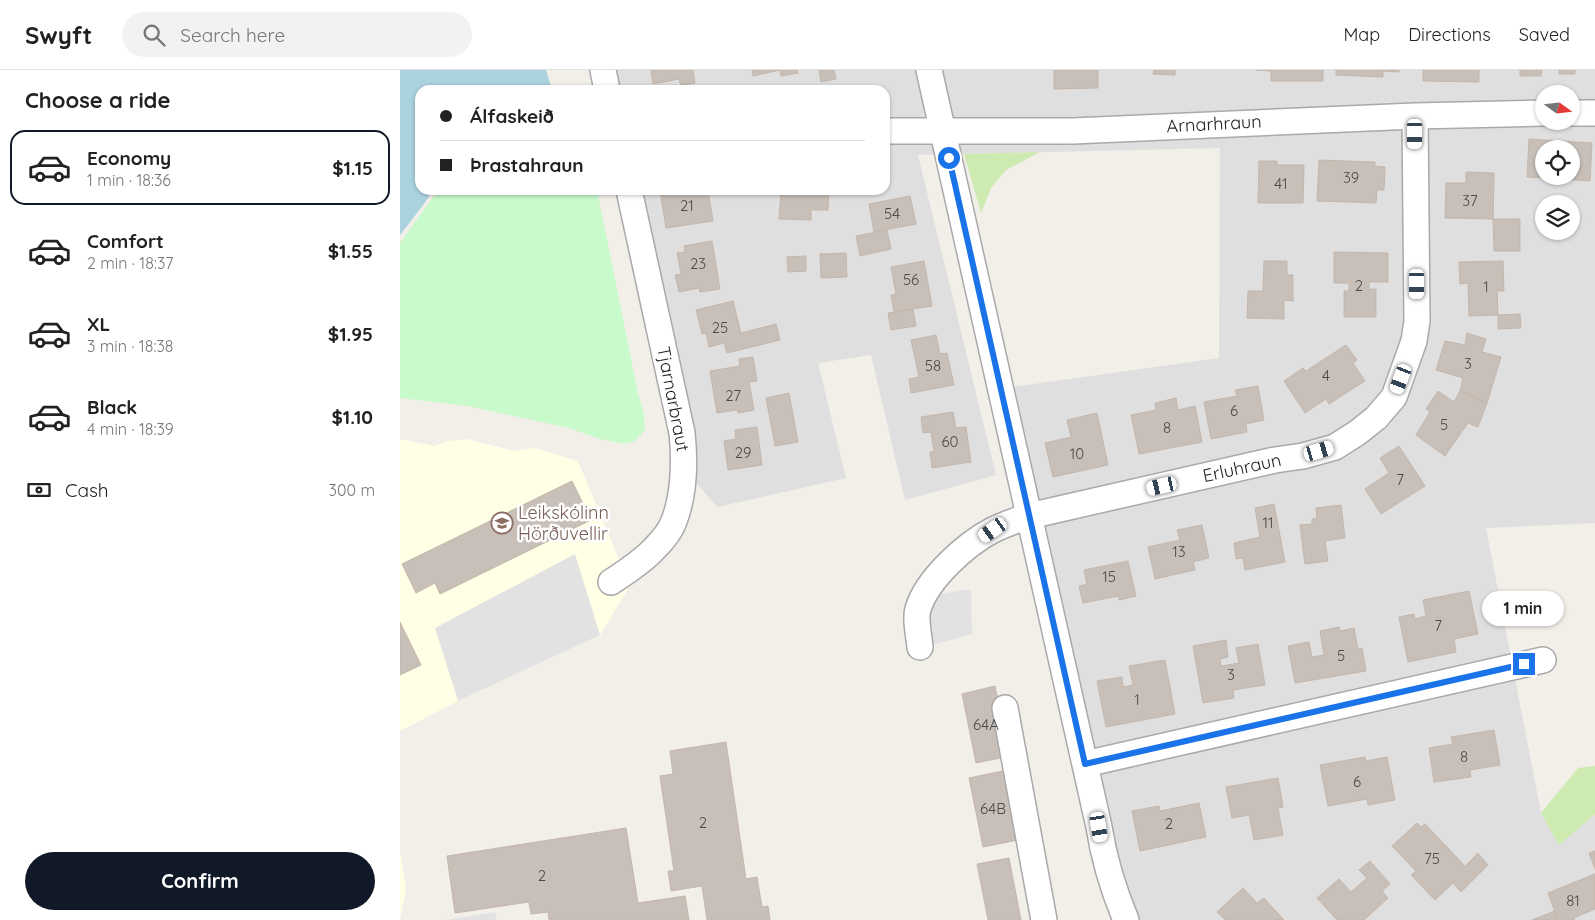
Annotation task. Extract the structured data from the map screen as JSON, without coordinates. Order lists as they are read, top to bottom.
{
  "streets": {
    "street": ["Arnarhraun", "Tjarnarbraut", "Erluhraun"]
  },
  "crossings": [
    ["Arnarhraun", "Erluhraun"]
  ],
  "places": {
    "school or university": ["Leikskólinn Hörðuvellir"]
  },
  "house_numbers": [
    "39",
    "41",
    "37",
    "21",
    "54",
    "23",
    "56",
    "2",
    "1",
    "25",
    "3",
    "58",
    "4",
    "27",
    "6",
    "5",
    "8",
    "60",
    "29",
    "10",
    "7",
    "11",
    "13",
    "15",
    "7",
    "5",
    "3",
    "1",
    "64A",
    "8",
    "6",
    "64B",
    "2",
    "2",
    "75",
    "2",
    "81"
  ],
  "north": "right",
  "page": {
    "header": "Swyft",
    "search": "Search here",
    "nav": ["Map", "Directions", "Saved"],
    "heading": "Choose a ride",
    "banner": ["Álfaskeið", "Þrastahraun"],
    "list": [
      {
        "name": "Economy",
        "note": "1 min · 18:36",
        "value": "$1.15"
      },
      {
        "name": "Comfort",
        "note": "2 min · 18:37",
        "value": "$1.55"
      },
      {
        "name": "XL",
        "note": "3 min · 18:38",
        "value": "$1.95"
      },
      {
        "name": "Black",
        "note": "4 min · 18:39",
        "value": "$1.10"
      }
    ],
    "pay": ["Cash", "300 m"],
    "bubble": "1 min",
    "buttons": "Confirm"
  }
}
